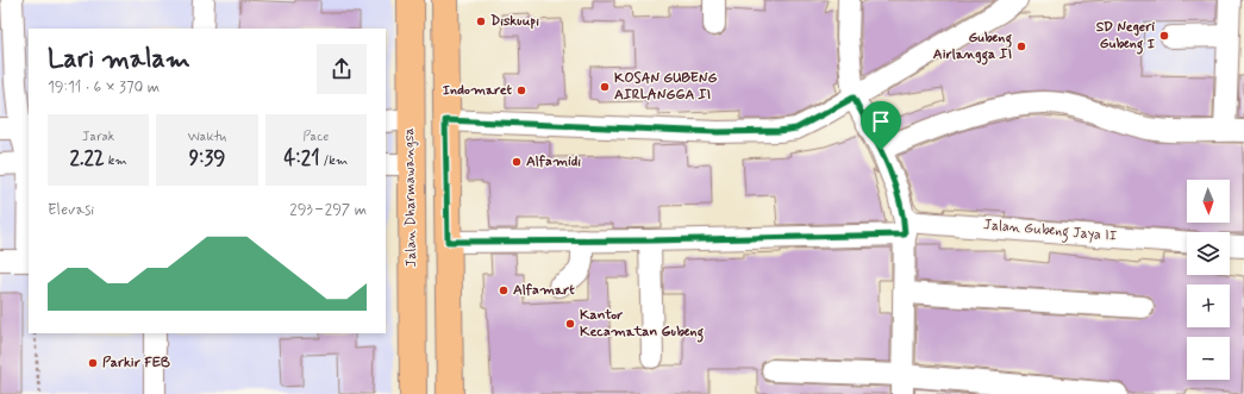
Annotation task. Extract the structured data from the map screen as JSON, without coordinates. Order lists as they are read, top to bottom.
{
  "streets": {
    "main road": ["Jalan Dharmawangsa"],
    "street": ["Jalan Gubeng Jaya II"]
  },
  "places": [
    "Diskuupi",
    "SD Negeri Gubeng I",
    "Gubeng Airlangga II",
    "KOSAN GUBENG AIRLANGGA II",
    "Indomaret",
    "Alfamidi",
    "Alfamart",
    "Kantor Kecamatan Gubeng",
    "Parkir FEB"
  ],
  "north": "bottom",
  "page": {
    "heading": ["Lari malam", "19:11 · 6 × 370 m"],
    "stats": [
      ["Jarak", "2.22 km"],
      ["Waktu", "9:39"],
      ["Pace", "4:21 /km"]
    ],
    "map_buttons": ["+", "−"],
    "chart": ["Elevasi", "293–297 m"]
  }
}
